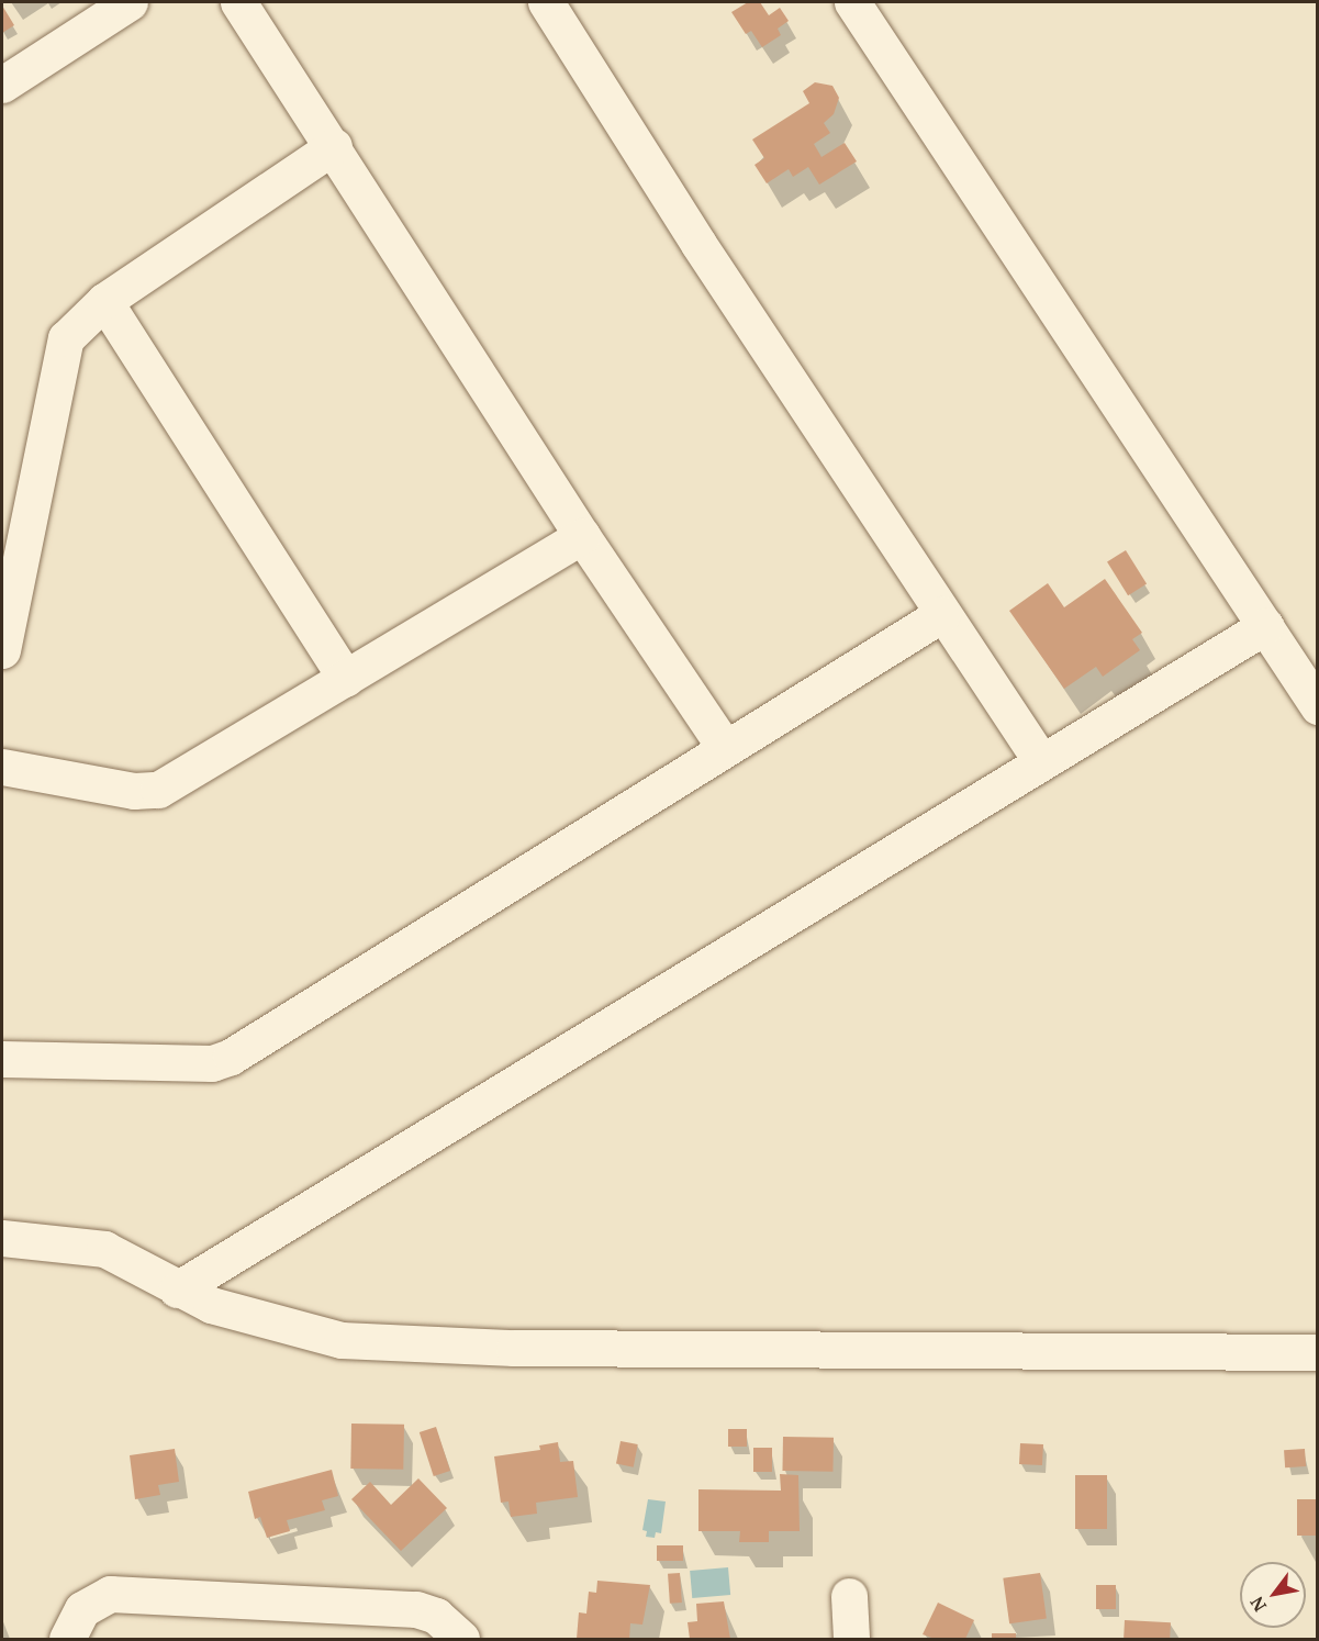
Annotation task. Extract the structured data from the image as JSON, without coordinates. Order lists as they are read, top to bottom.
{
  "north": "bottom left"
}
